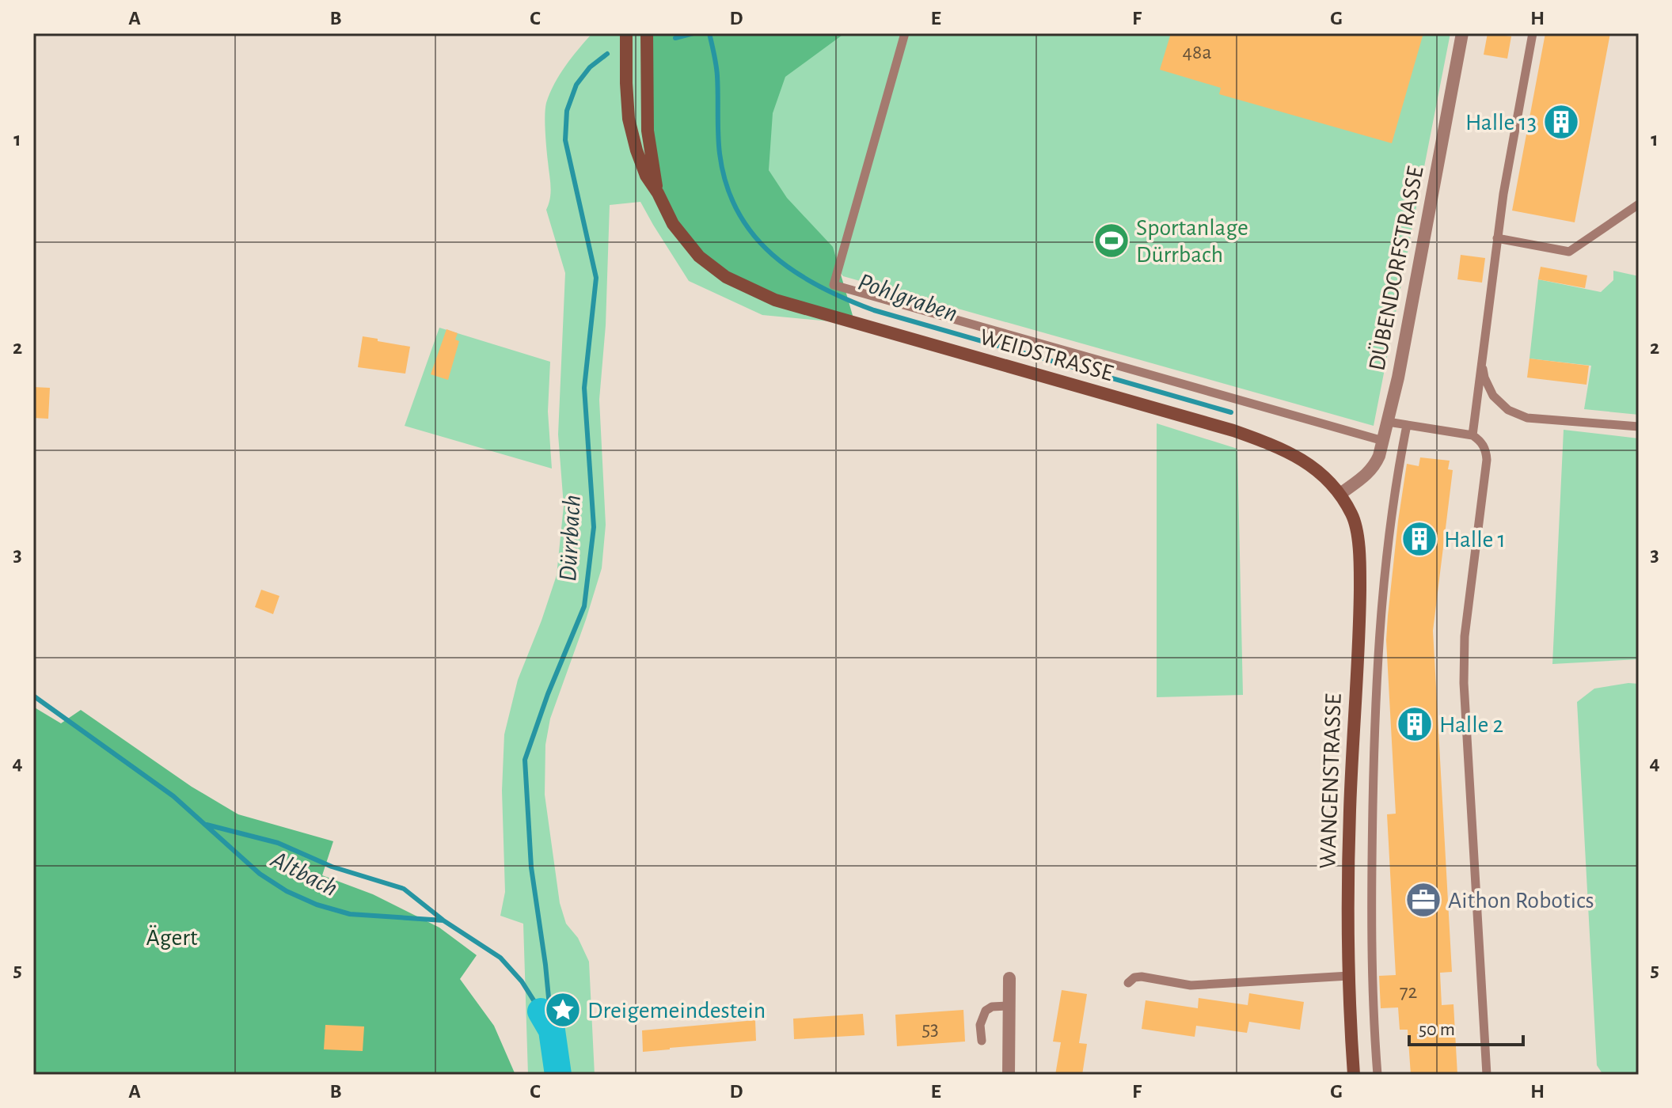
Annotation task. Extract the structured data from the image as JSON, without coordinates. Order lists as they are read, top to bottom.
{
  "streets": {
    "main road": ["WEIDSTRASSE", "WANGENSTRASSE"],
    "street": ["DÜBENDORFSTRASSE"]
  },
  "crossings": [
    ["DÜBENDORFSTRASSE", "WEIDSTRASSE"],
    ["DÜBENDORFSTRASSE", "WANGENSTRASSE"],
    ["WEIDSTRASSE", "WANGENSTRASSE"]
  ],
  "water": ["Pohlgraben", "Dürrbach", "Altbach"],
  "parks": ["Ägert"],
  "places": {
    "building": ["Halle 13", "Halle 1", "Halle 2"],
    "sports": ["Sportanlage Dürrbach"],
    "office": ["Aithon Robotics"],
    "place": ["Dreigemeindestein"]
  },
  "house_numbers": ["48a", "72", "53"],
  "scale_bar": "50 m",
  "grid": {
    "columns": [
      "A",
      "B",
      "C",
      "D",
      "E",
      "F",
      "G",
      "H"
    ],
    "rows": [
      "1",
      "2",
      "3",
      "4",
      "5"
    ]
  }
}
